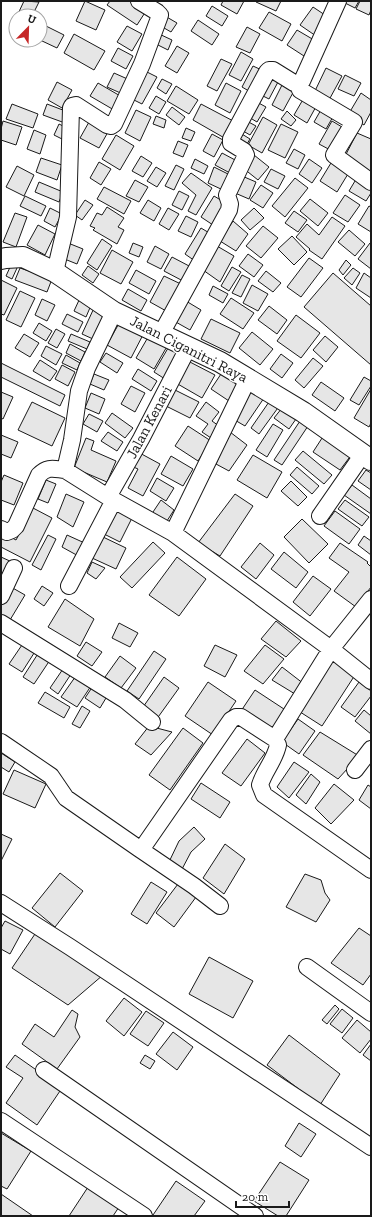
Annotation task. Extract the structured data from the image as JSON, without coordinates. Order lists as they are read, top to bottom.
{
  "streets": {
    "street": ["Jalan Ciganitri Raya", "Jalan Kenari"]
  },
  "crossings": [
    ["Jalan Ciganitri Raya", "Jalan Kenari"]
  ],
  "scale_bar": "20 m",
  "north": "top right"
}
